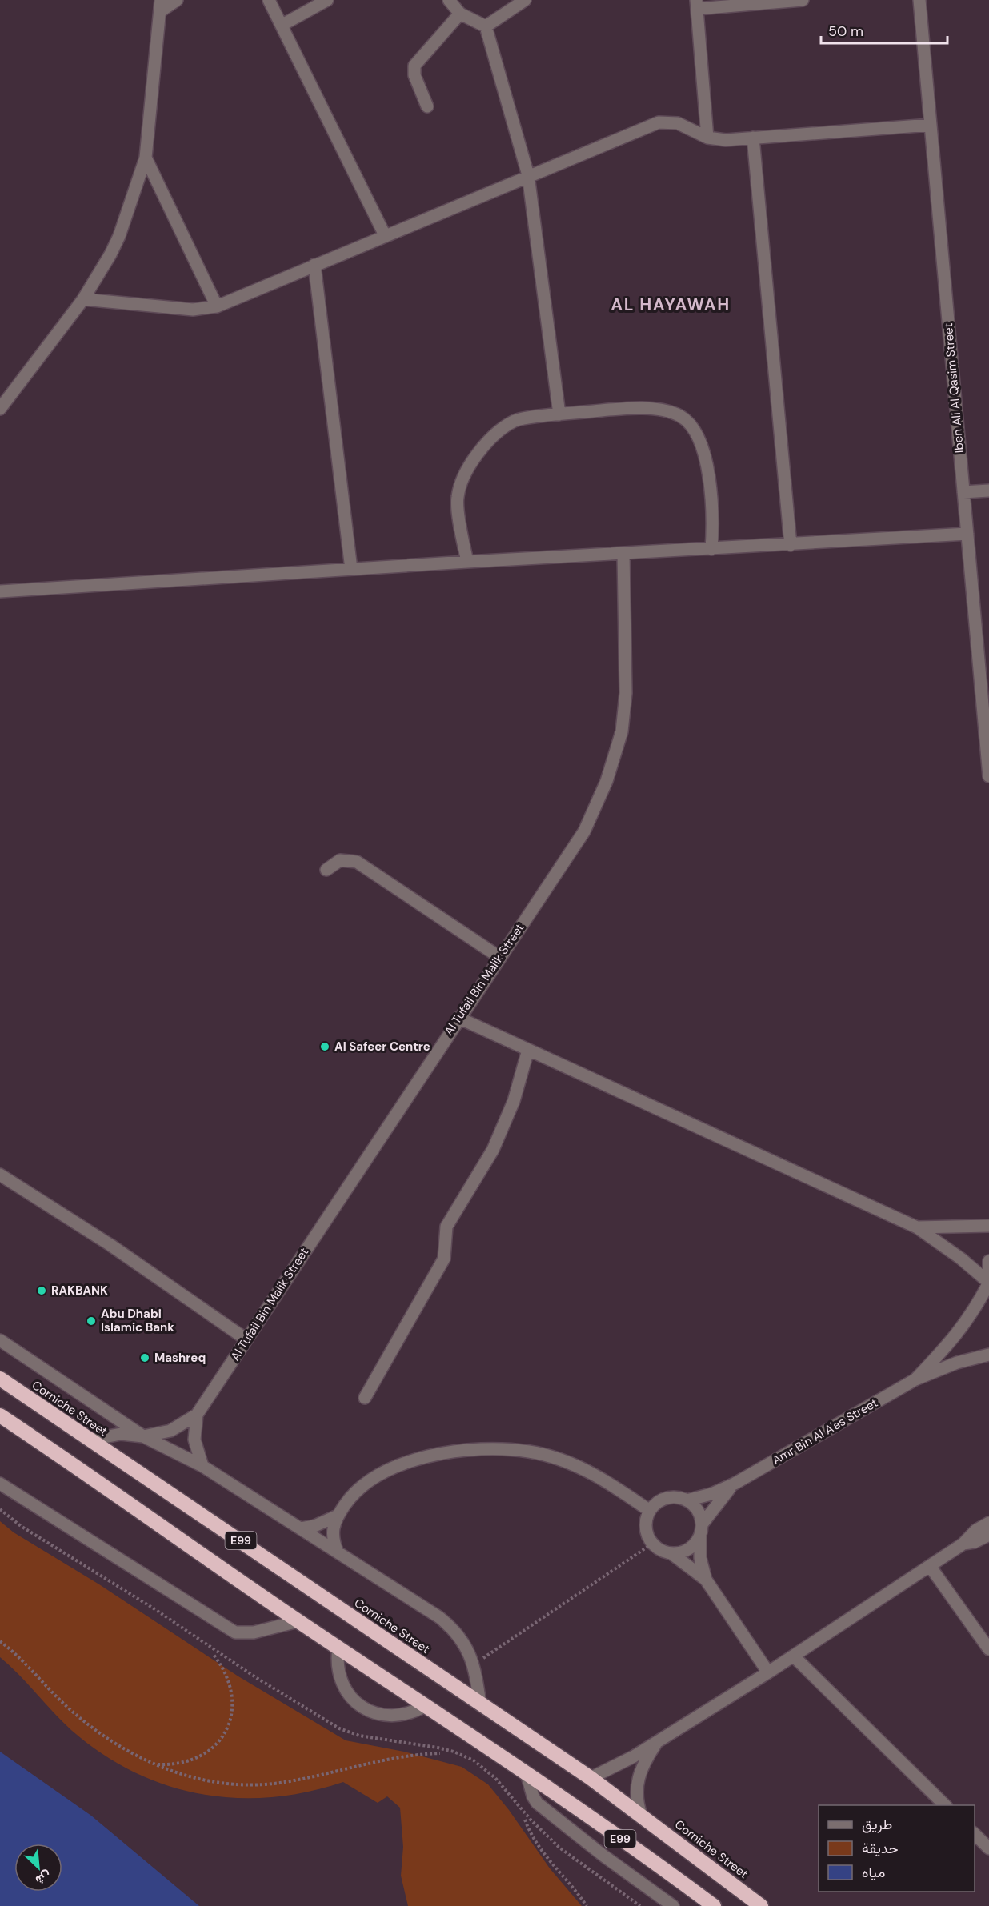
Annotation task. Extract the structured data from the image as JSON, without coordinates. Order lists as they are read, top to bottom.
{
  "streets": {
    "highway": ["Corniche Street", "E99"],
    "street": ["Iben Ali Al Qasim Street", "Al Tufail Bin Malik Street", "Amr Bin Al A'as Street"]
  },
  "districts": ["AL HAYAWAH"],
  "places": [
    "Al Safeer Centre",
    "RAKBANK",
    "Abu Dhabi Islamic Bank",
    "Mashreq"
  ],
  "legend": ["طريق", "حديقة", "مياه"],
  "scale_bar": "50 m",
  "north": "bottom right"
}
